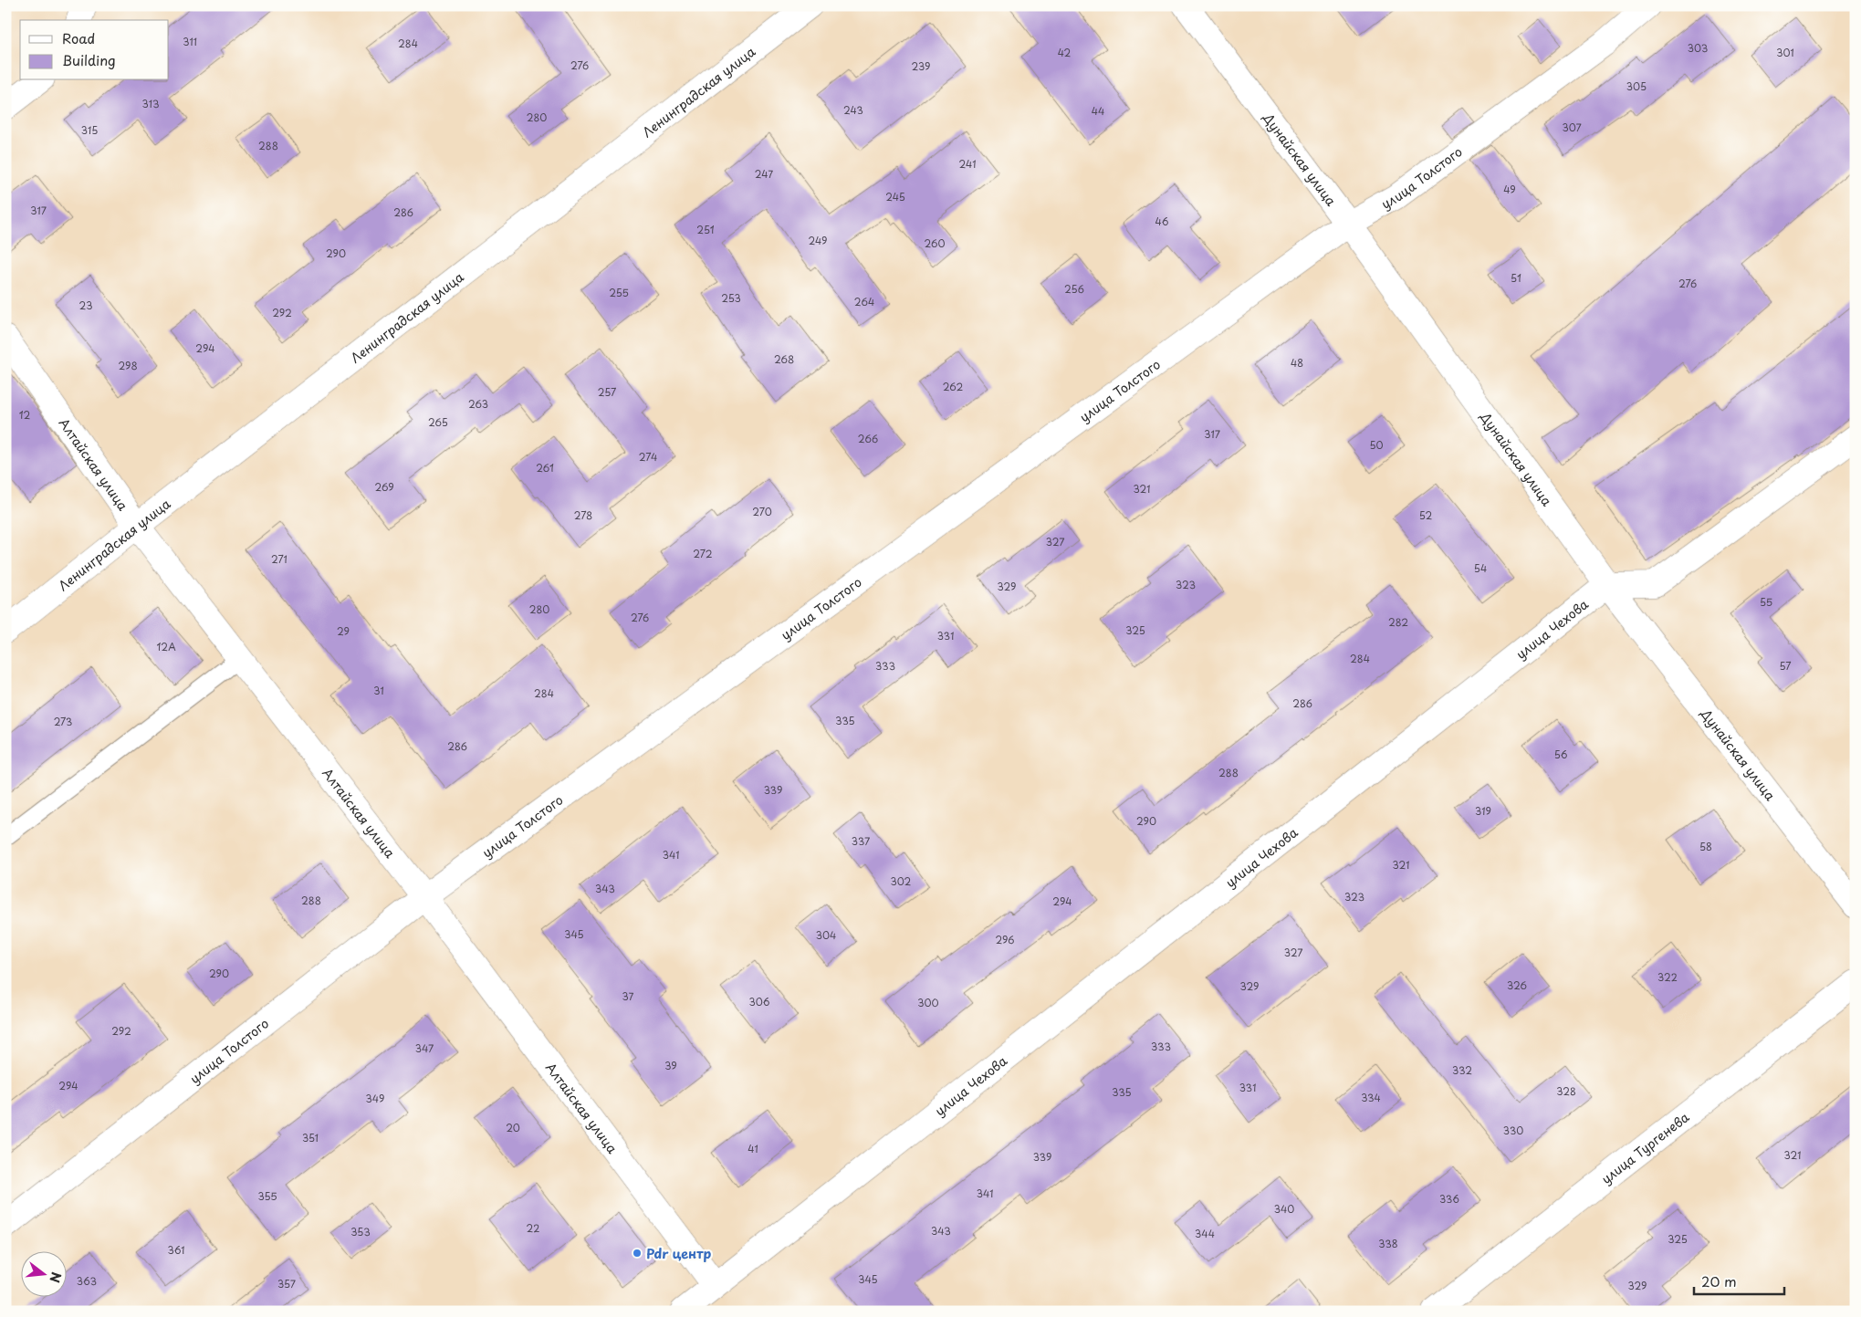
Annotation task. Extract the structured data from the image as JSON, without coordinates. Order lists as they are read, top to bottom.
{
  "streets": {
    "street": [
      "Ленинградская улица",
      "Дунайская улица",
      "улица Толстого",
      "Алтайская улица",
      "улица Чехова",
      "улица Тургенева"
    ]
  },
  "crossings": [
    ["Ленинградская улица", "Алтайская улица"],
    ["Дунайская улица", "улица Толстого"],
    ["Дунайская улица", "улица Чехова"],
    ["улица Толстого", "Алтайская улица"],
    ["Алтайская улица", "улица Чехова"]
  ],
  "places": ["Pdr центр"],
  "house_numbers": [
    "311",
    "284",
    "303",
    "42",
    "301",
    "276",
    "239",
    "305",
    "313",
    "243",
    "44",
    "280",
    "307",
    "315",
    "288",
    "241",
    "247",
    "49",
    "245",
    "317",
    "286",
    "46",
    "251",
    "249",
    "260",
    "290",
    "51",
    "276",
    "256",
    "255",
    "253",
    "264",
    "23",
    "292",
    "294",
    "268",
    "48",
    "298",
    "262",
    "257",
    "263",
    "12",
    "265",
    "317",
    "266",
    "50",
    "274",
    "261",
    "269",
    "321",
    "270",
    "278",
    "52",
    "327",
    "272",
    "271",
    "54",
    "323",
    "329",
    "55",
    "280",
    "276",
    "282",
    "325",
    "29",
    "331",
    "12А",
    "284",
    "333",
    "57",
    "31",
    "284",
    "286",
    "335",
    "273",
    "286",
    "56",
    "288",
    "339",
    "319",
    "290",
    "337",
    "58",
    "341",
    "321",
    "302",
    "343",
    "323",
    "288",
    "294",
    "345",
    "304",
    "296",
    "327",
    "290",
    "322",
    "326",
    "329",
    "37",
    "306",
    "300",
    "292",
    "333",
    "347",
    "39",
    "332",
    "294",
    "331",
    "328",
    "335",
    "334",
    "349",
    "20",
    "330",
    "351",
    "41",
    "321",
    "339",
    "341",
    "355",
    "336",
    "340",
    "22",
    "343",
    "353",
    "344",
    "325",
    "338",
    "361",
    "345",
    "363",
    "357",
    "329"
  ],
  "legend": ["Road", "Building"],
  "scale_bar": "20 m",
  "north": "right"
}
